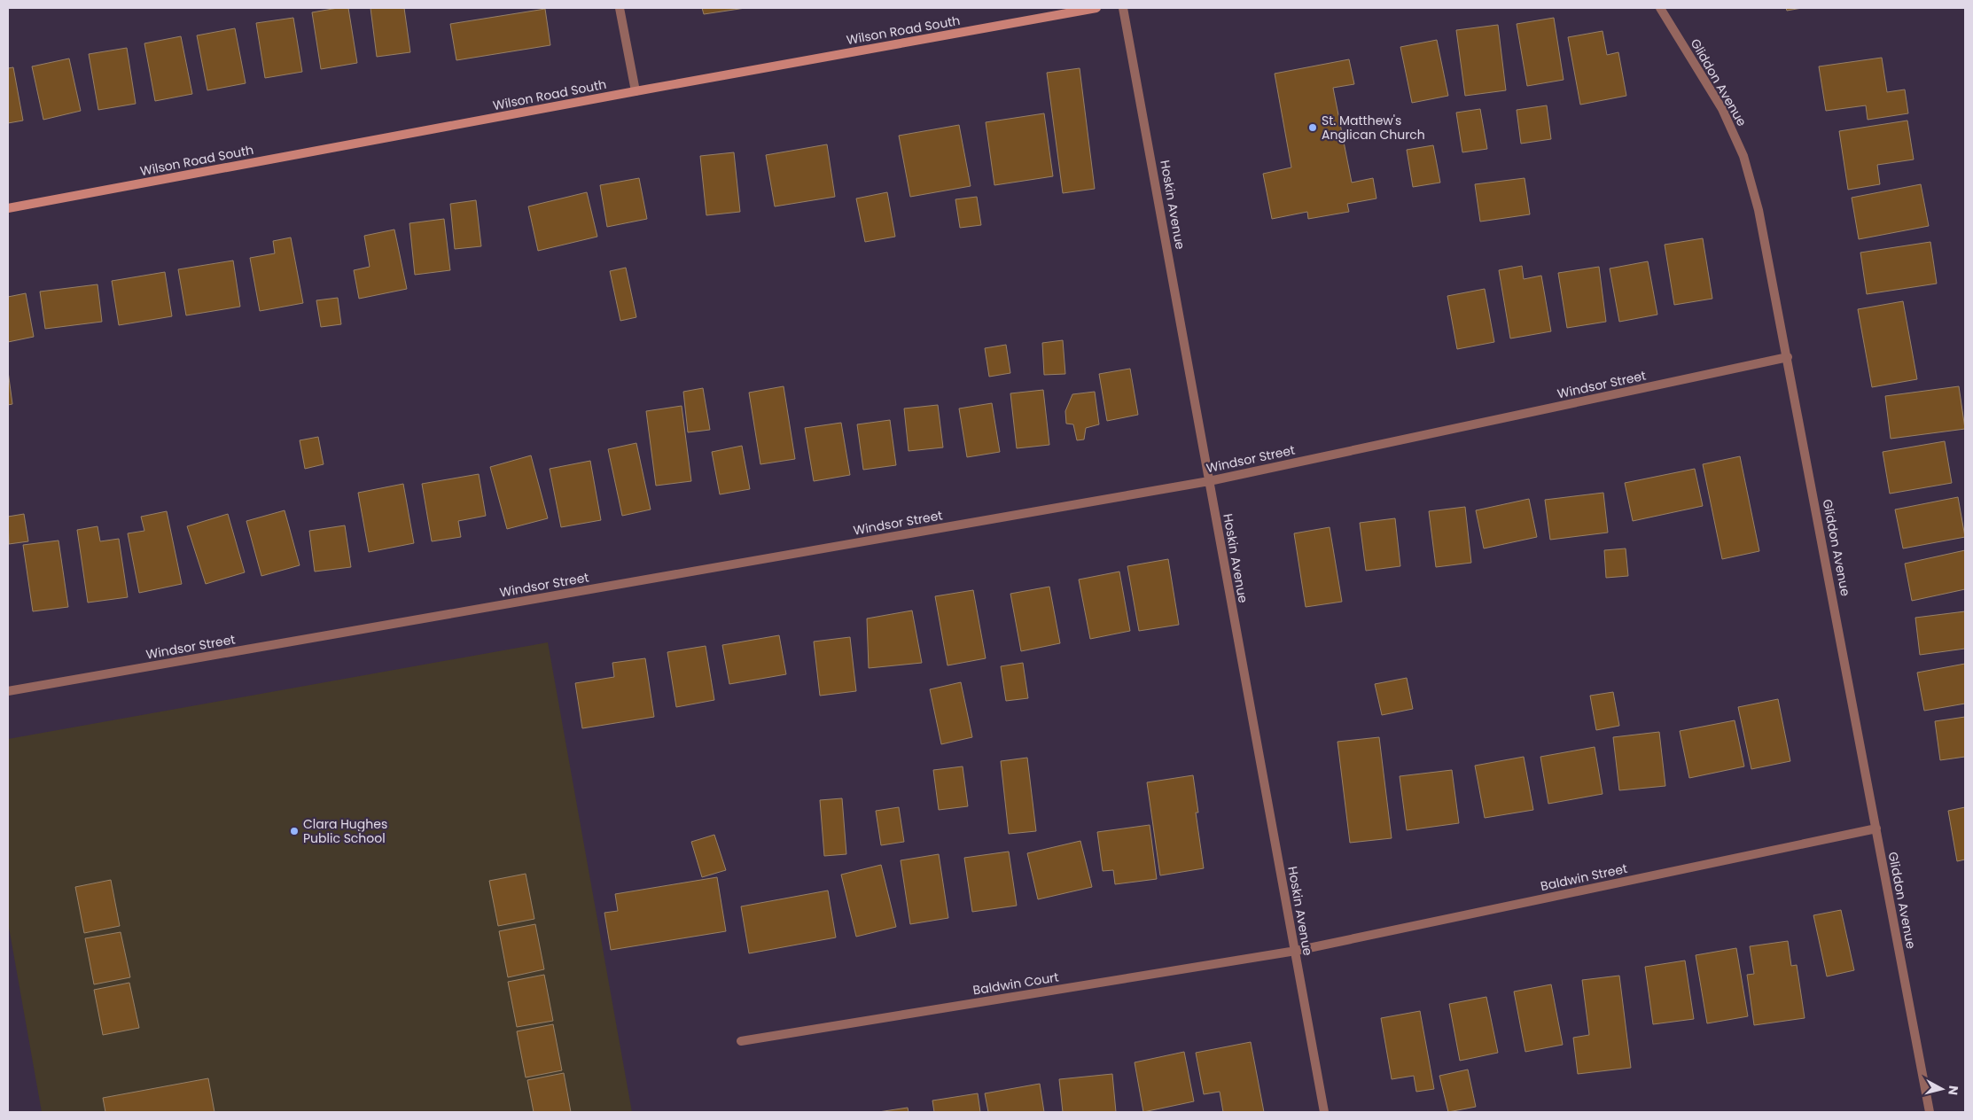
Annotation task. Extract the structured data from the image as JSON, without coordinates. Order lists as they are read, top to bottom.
{
  "streets": {
    "main road": ["Wilson Road South"],
    "street": [
      "Gliddon Avenue",
      "Hoskin Avenue",
      "Windsor Street",
      "Baldwin Street",
      "Baldwin Court"
    ]
  },
  "crossings": [
    ["Gliddon Avenue", "Windsor Street"],
    ["Gliddon Avenue", "Baldwin Street"],
    ["Hoskin Avenue", "Windsor Street"],
    ["Hoskin Avenue", "Baldwin Street"],
    ["Hoskin Avenue", "Baldwin Court"],
    ["Baldwin Street", "Baldwin Court"]
  ],
  "places": ["St. Matthew's Anglican Church", "Clara Hughes Public School"],
  "north": "right"
}
